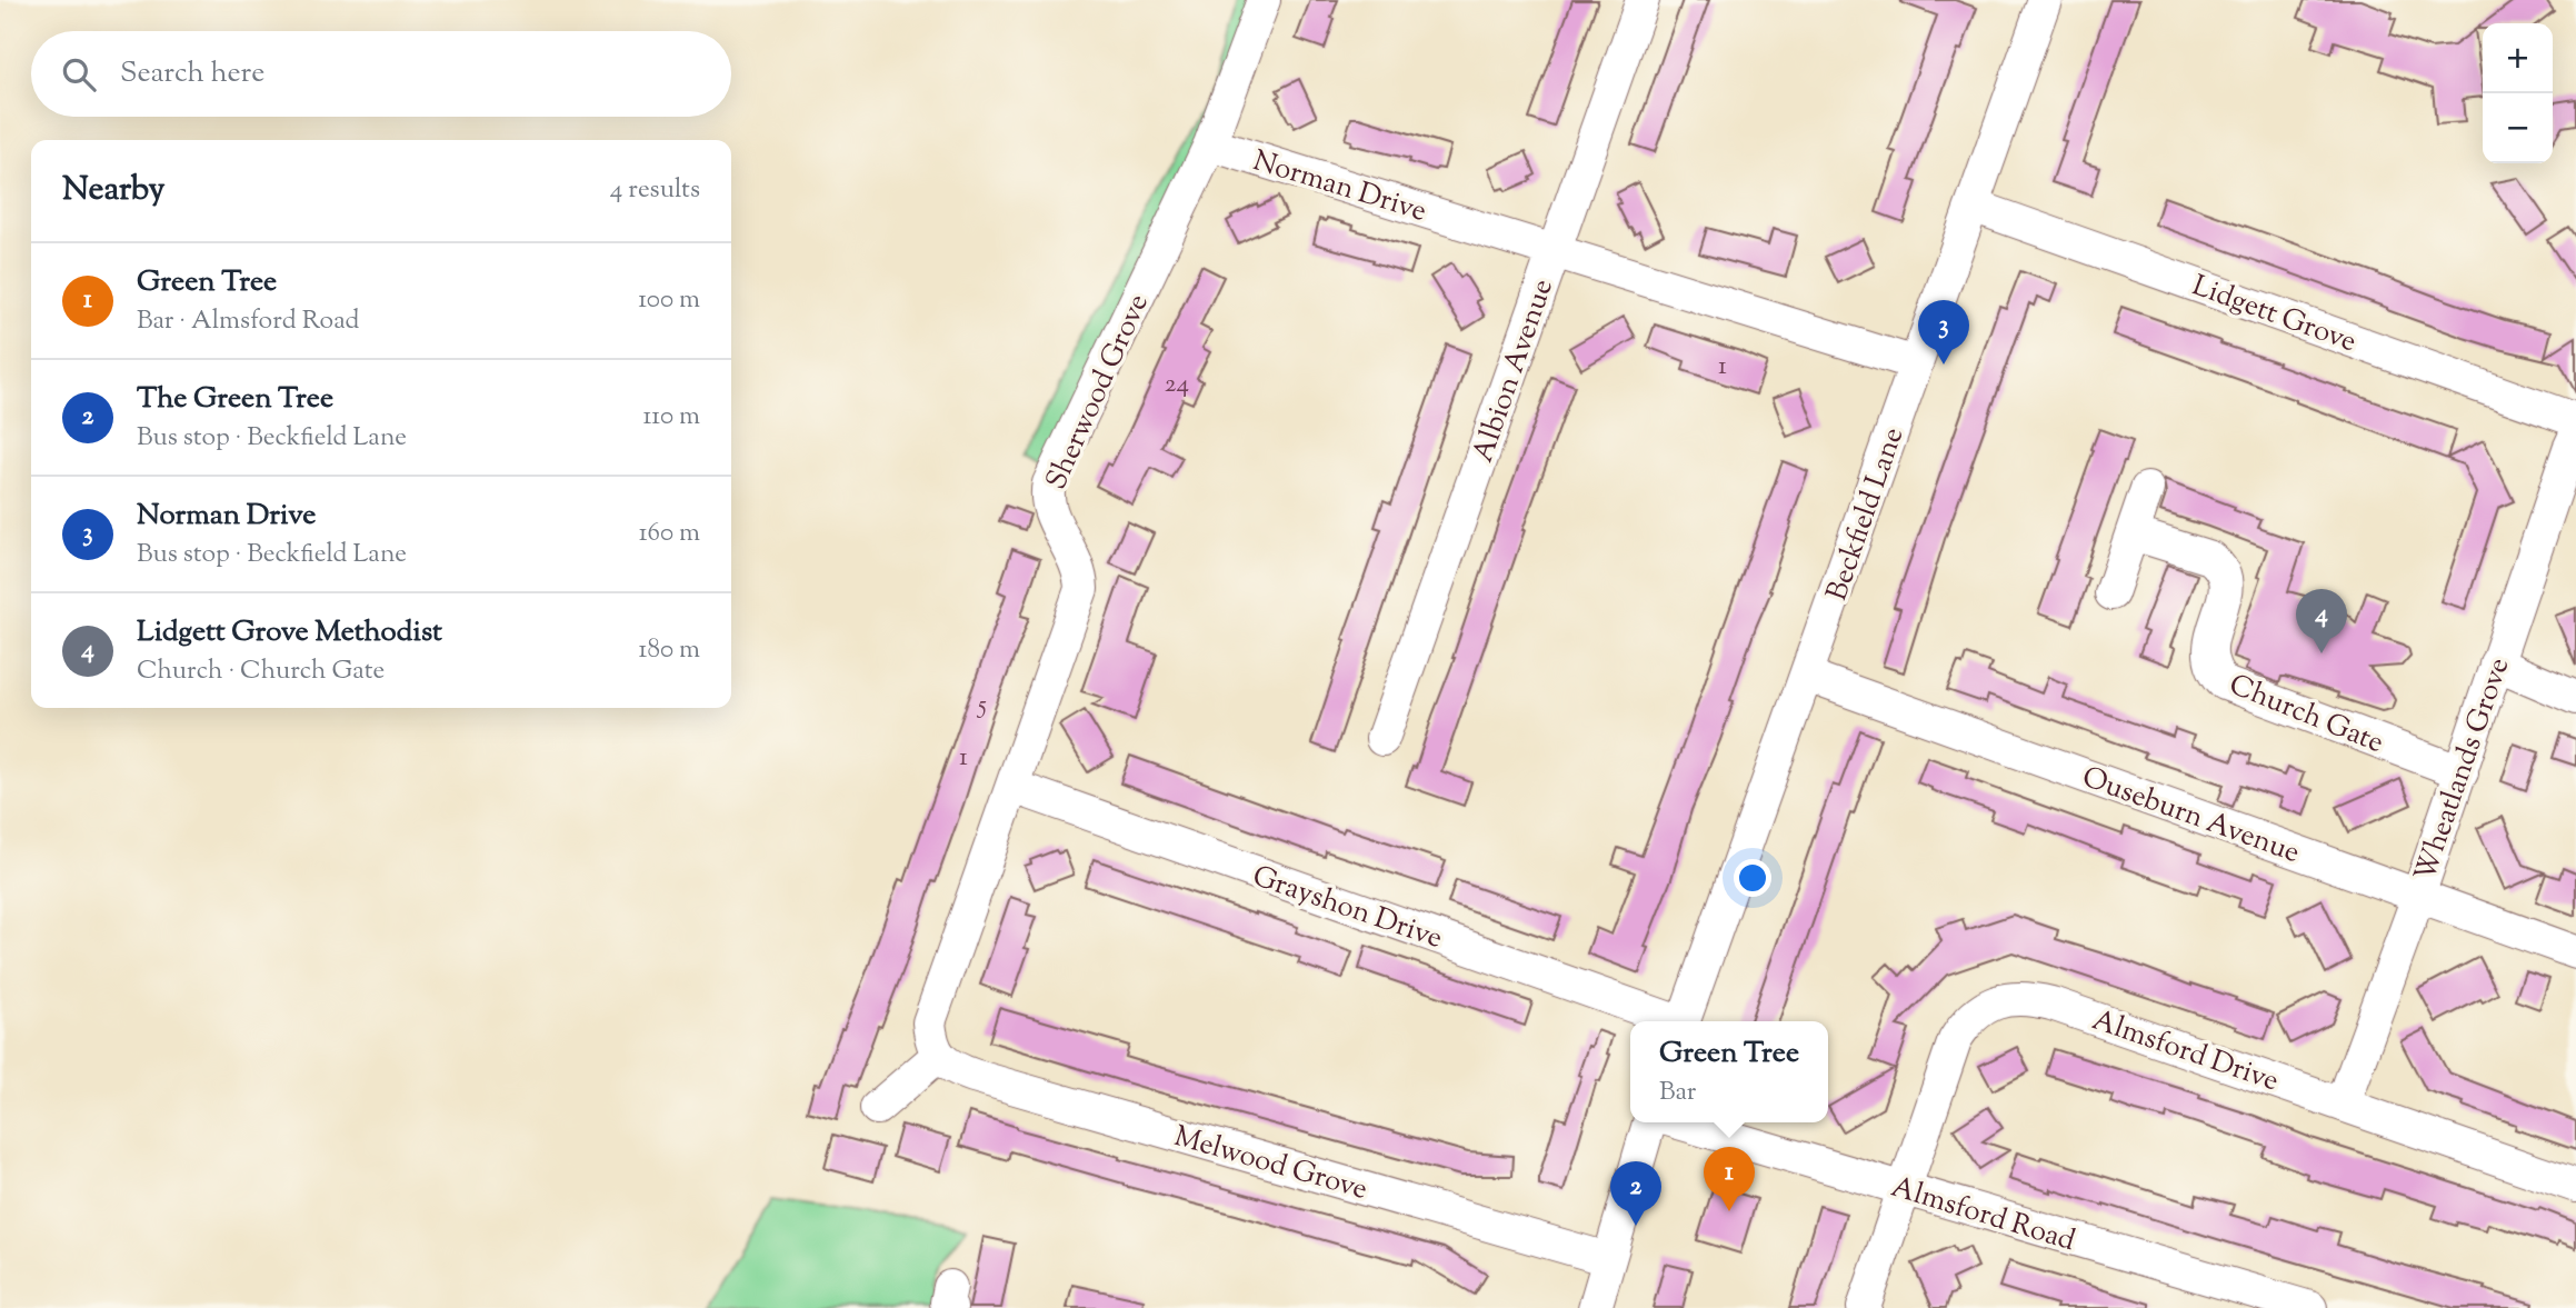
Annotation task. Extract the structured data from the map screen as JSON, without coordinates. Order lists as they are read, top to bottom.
{
  "streets": {
    "street": [
      "Norman Drive",
      "Lidgett Grove",
      "Albion Avenue",
      "Sherwood Grove",
      "Beckfield Lane",
      "Church Gate",
      "Wheatlands Grove",
      "Ouseburn Avenue",
      "Grayshon Drive",
      "Almsford Drive",
      "Melwood Grove",
      "Almsford Road"
    ]
  },
  "crossings": [
    ["Norman Drive", "Albion Avenue"],
    ["Norman Drive", "Sherwood Grove"],
    ["Norman Drive", "Beckfield Lane"],
    ["Lidgett Grove", "Beckfield Lane"],
    ["Sherwood Grove", "Grayshon Drive"],
    ["Beckfield Lane", "Ouseburn Avenue"],
    ["Church Gate", "Wheatlands Grove"],
    ["Wheatlands Grove", "Ouseburn Avenue"],
    ["Wheatlands Grove", "Almsford Drive"],
    ["Almsford Drive", "Almsford Road"]
  ],
  "house_numbers": [
    "1",
    "24",
    "5",
    "1"
  ],
  "page": {
    "map_buttons": ["+", "−"],
    "search": "Search here",
    "heading": ["Nearby", "4 results"],
    "list": [
      {
        "mark": "1",
        "name": "Green Tree",
        "note": "Bar · Almsford Road",
        "value": "100 m"
      },
      {
        "mark": "2",
        "name": "The Green Tree",
        "note": "Bus stop · Beckfield Lane",
        "value": "110 m"
      },
      {
        "mark": "3",
        "name": "Norman Drive",
        "note": "Bus stop · Beckfield Lane",
        "value": "160 m"
      },
      {
        "mark": "4",
        "name": "Lidgett Grove Methodist",
        "note": "Church · Church Gate",
        "value": "180 m"
      }
    ],
    "pins": [
      "3",
      "4",
      "1",
      "2"
    ],
    "popup": ["Green Tree", "Bar"]
  }
}
